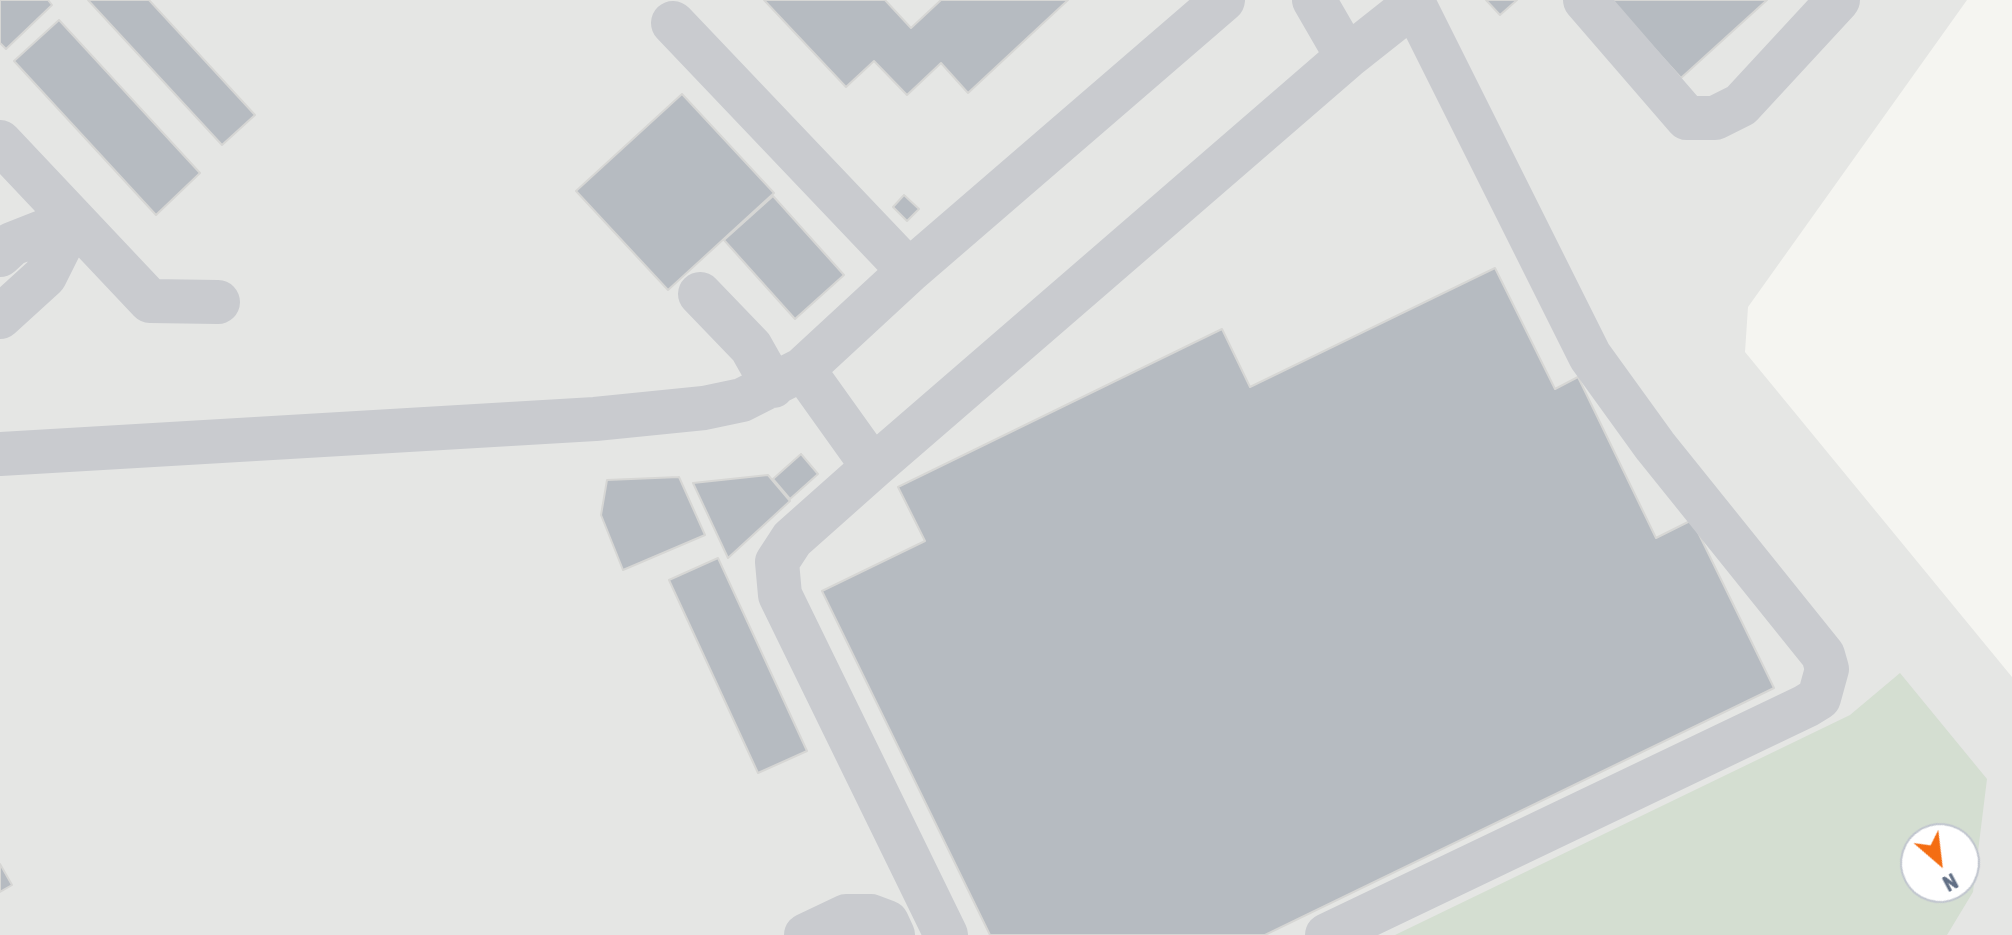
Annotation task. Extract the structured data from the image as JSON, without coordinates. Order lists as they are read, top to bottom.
{
  "north": "bottom right"
}
